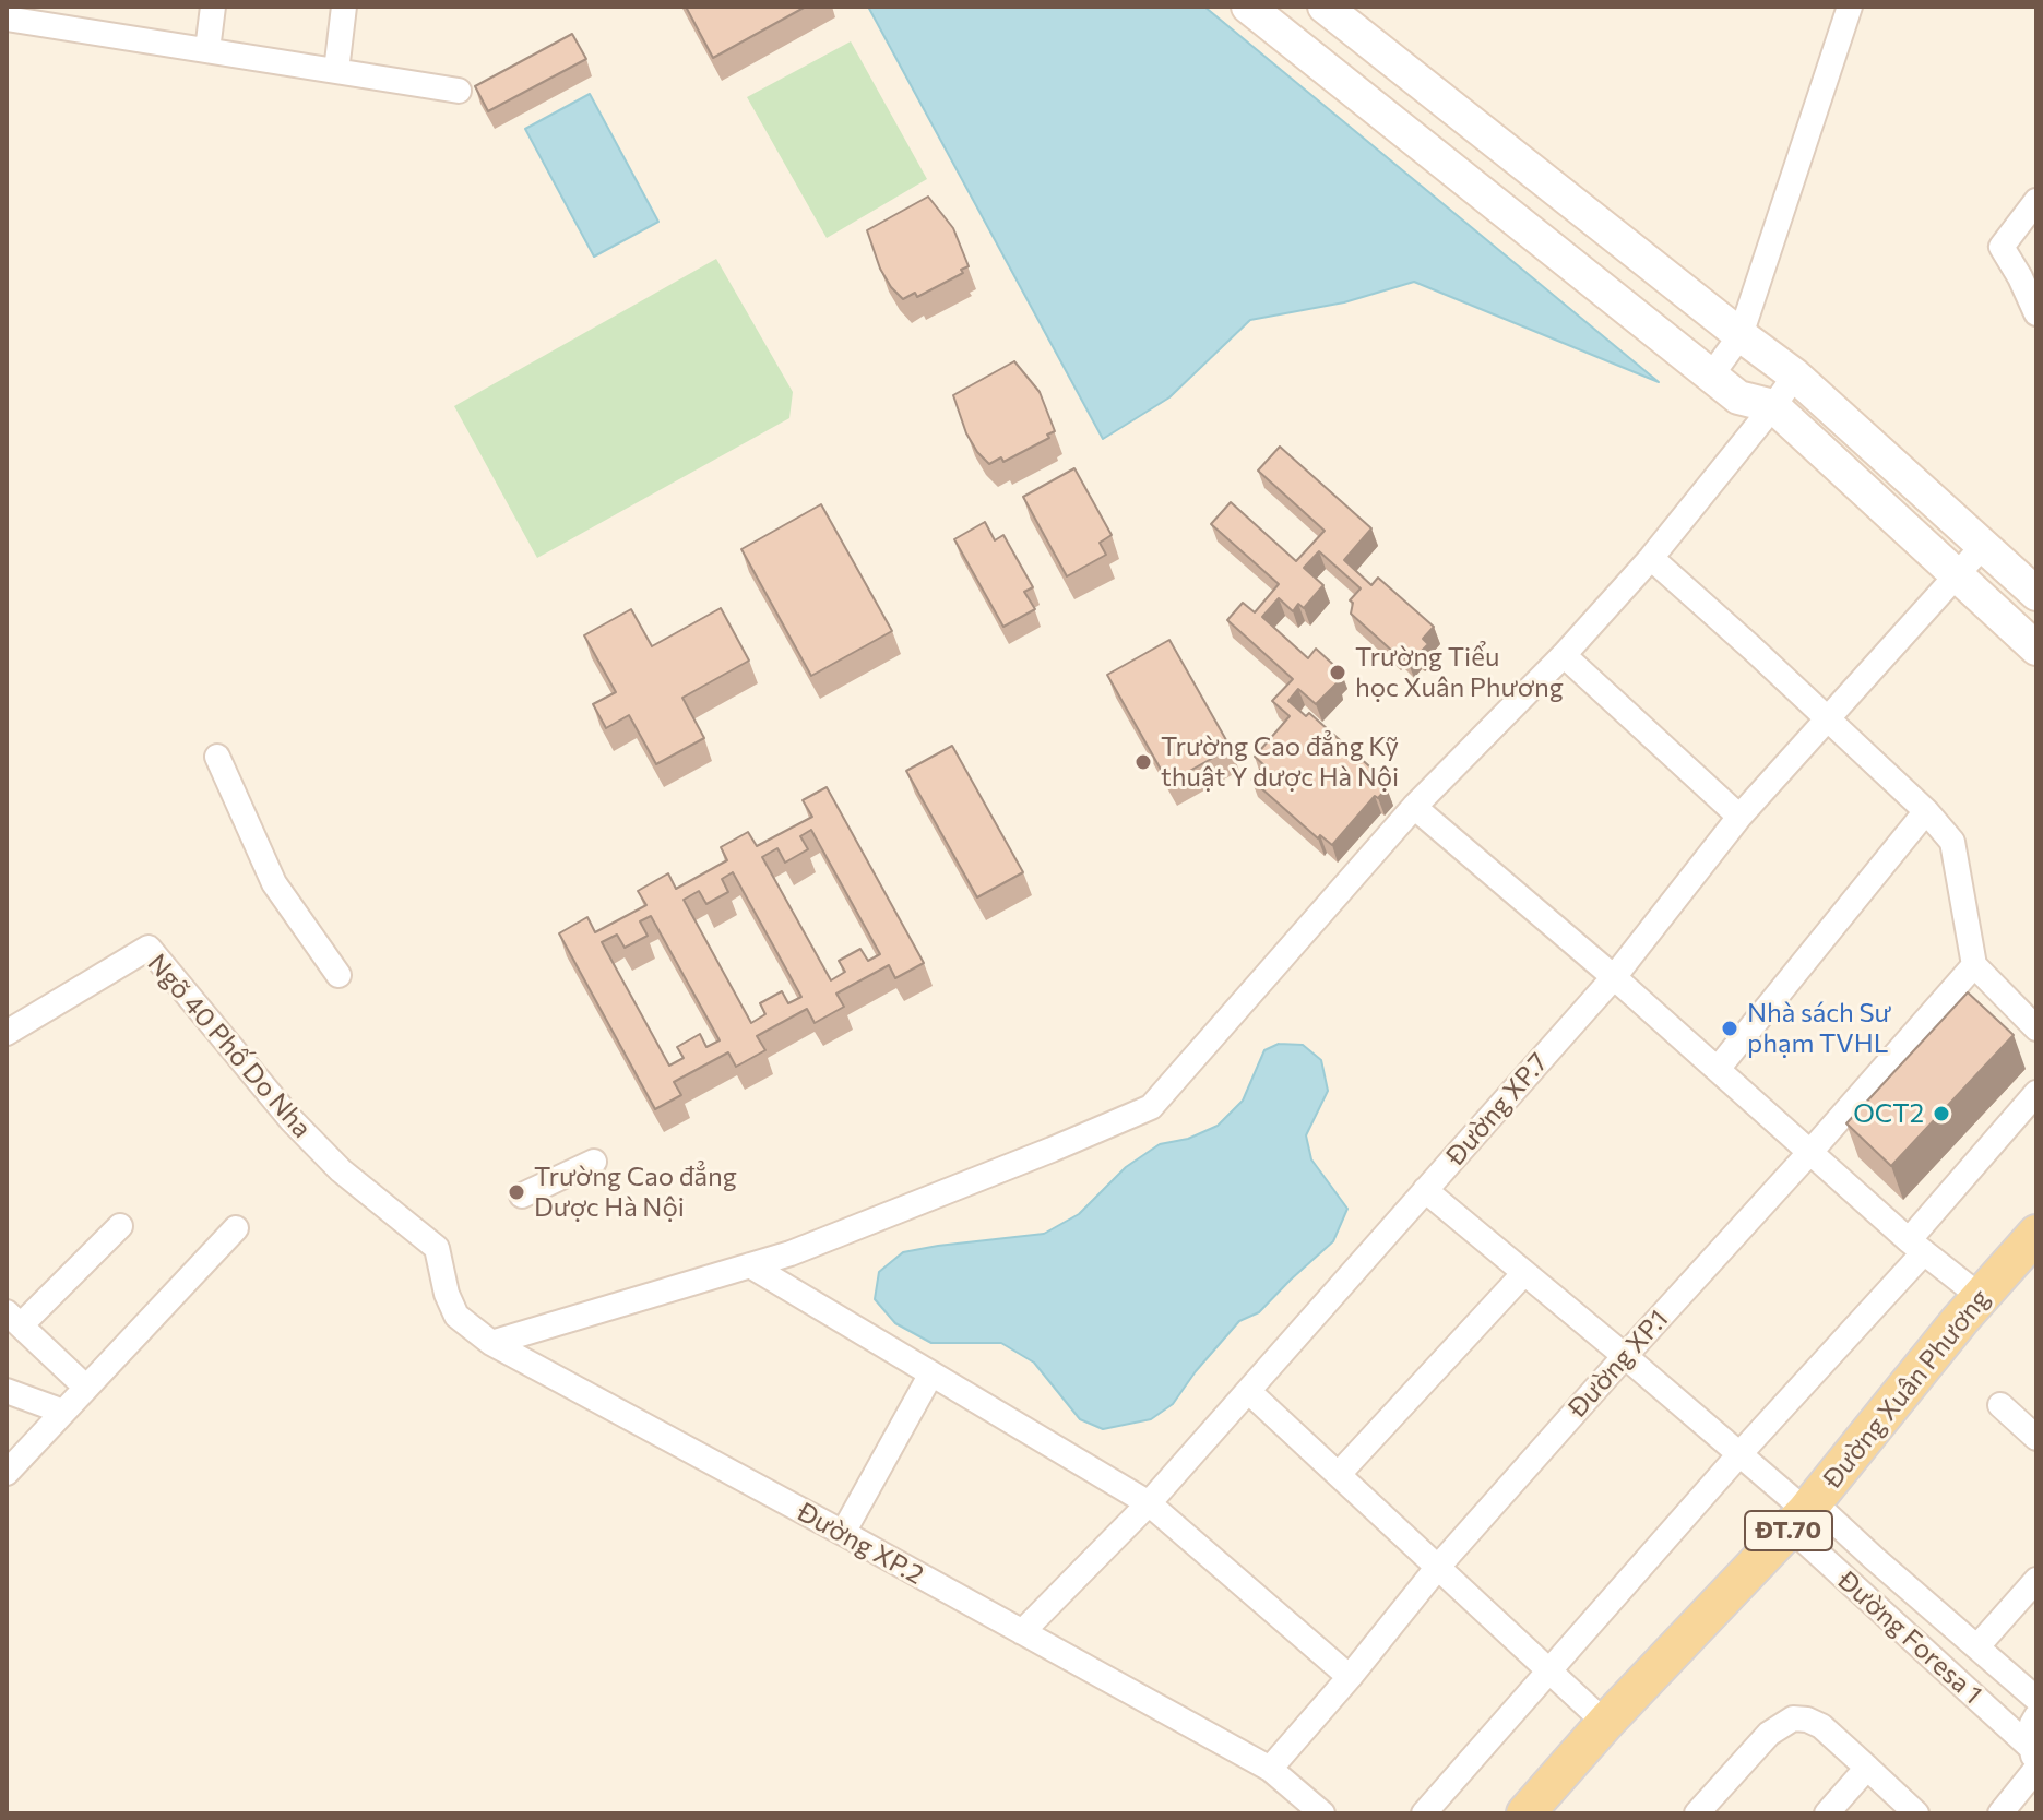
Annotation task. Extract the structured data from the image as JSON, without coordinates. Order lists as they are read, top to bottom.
{
  "streets": {
    "main road": ["Đường Xuân Phương", "ĐT.70"],
    "street": [
      "Ngõ 40 Phố Do Nha",
      "Đường XP.7",
      "Đường XP.1",
      "Đường XP.2",
      "Đường Foresa 1"
    ]
  },
  "crossings": [
    ["Ngõ 40 Phố Do Nha", "Đường XP.2"],
    ["Đường XP.7", "Đường XP.2"],
    ["Đường XP.1", "Đường XP.2"],
    ["Đường Xuân Phương", "Đường Foresa 1"]
  ],
  "places": [
    "Trường Tiểu học Xuân Phương",
    "Trường Cao đẳng Kỹ thuật Y dược Hà Nội",
    "Nhà sách Sư phạm TVHL",
    "OCT2",
    "Trường Cao đẳng Dược Hà Nội"
  ]
}
